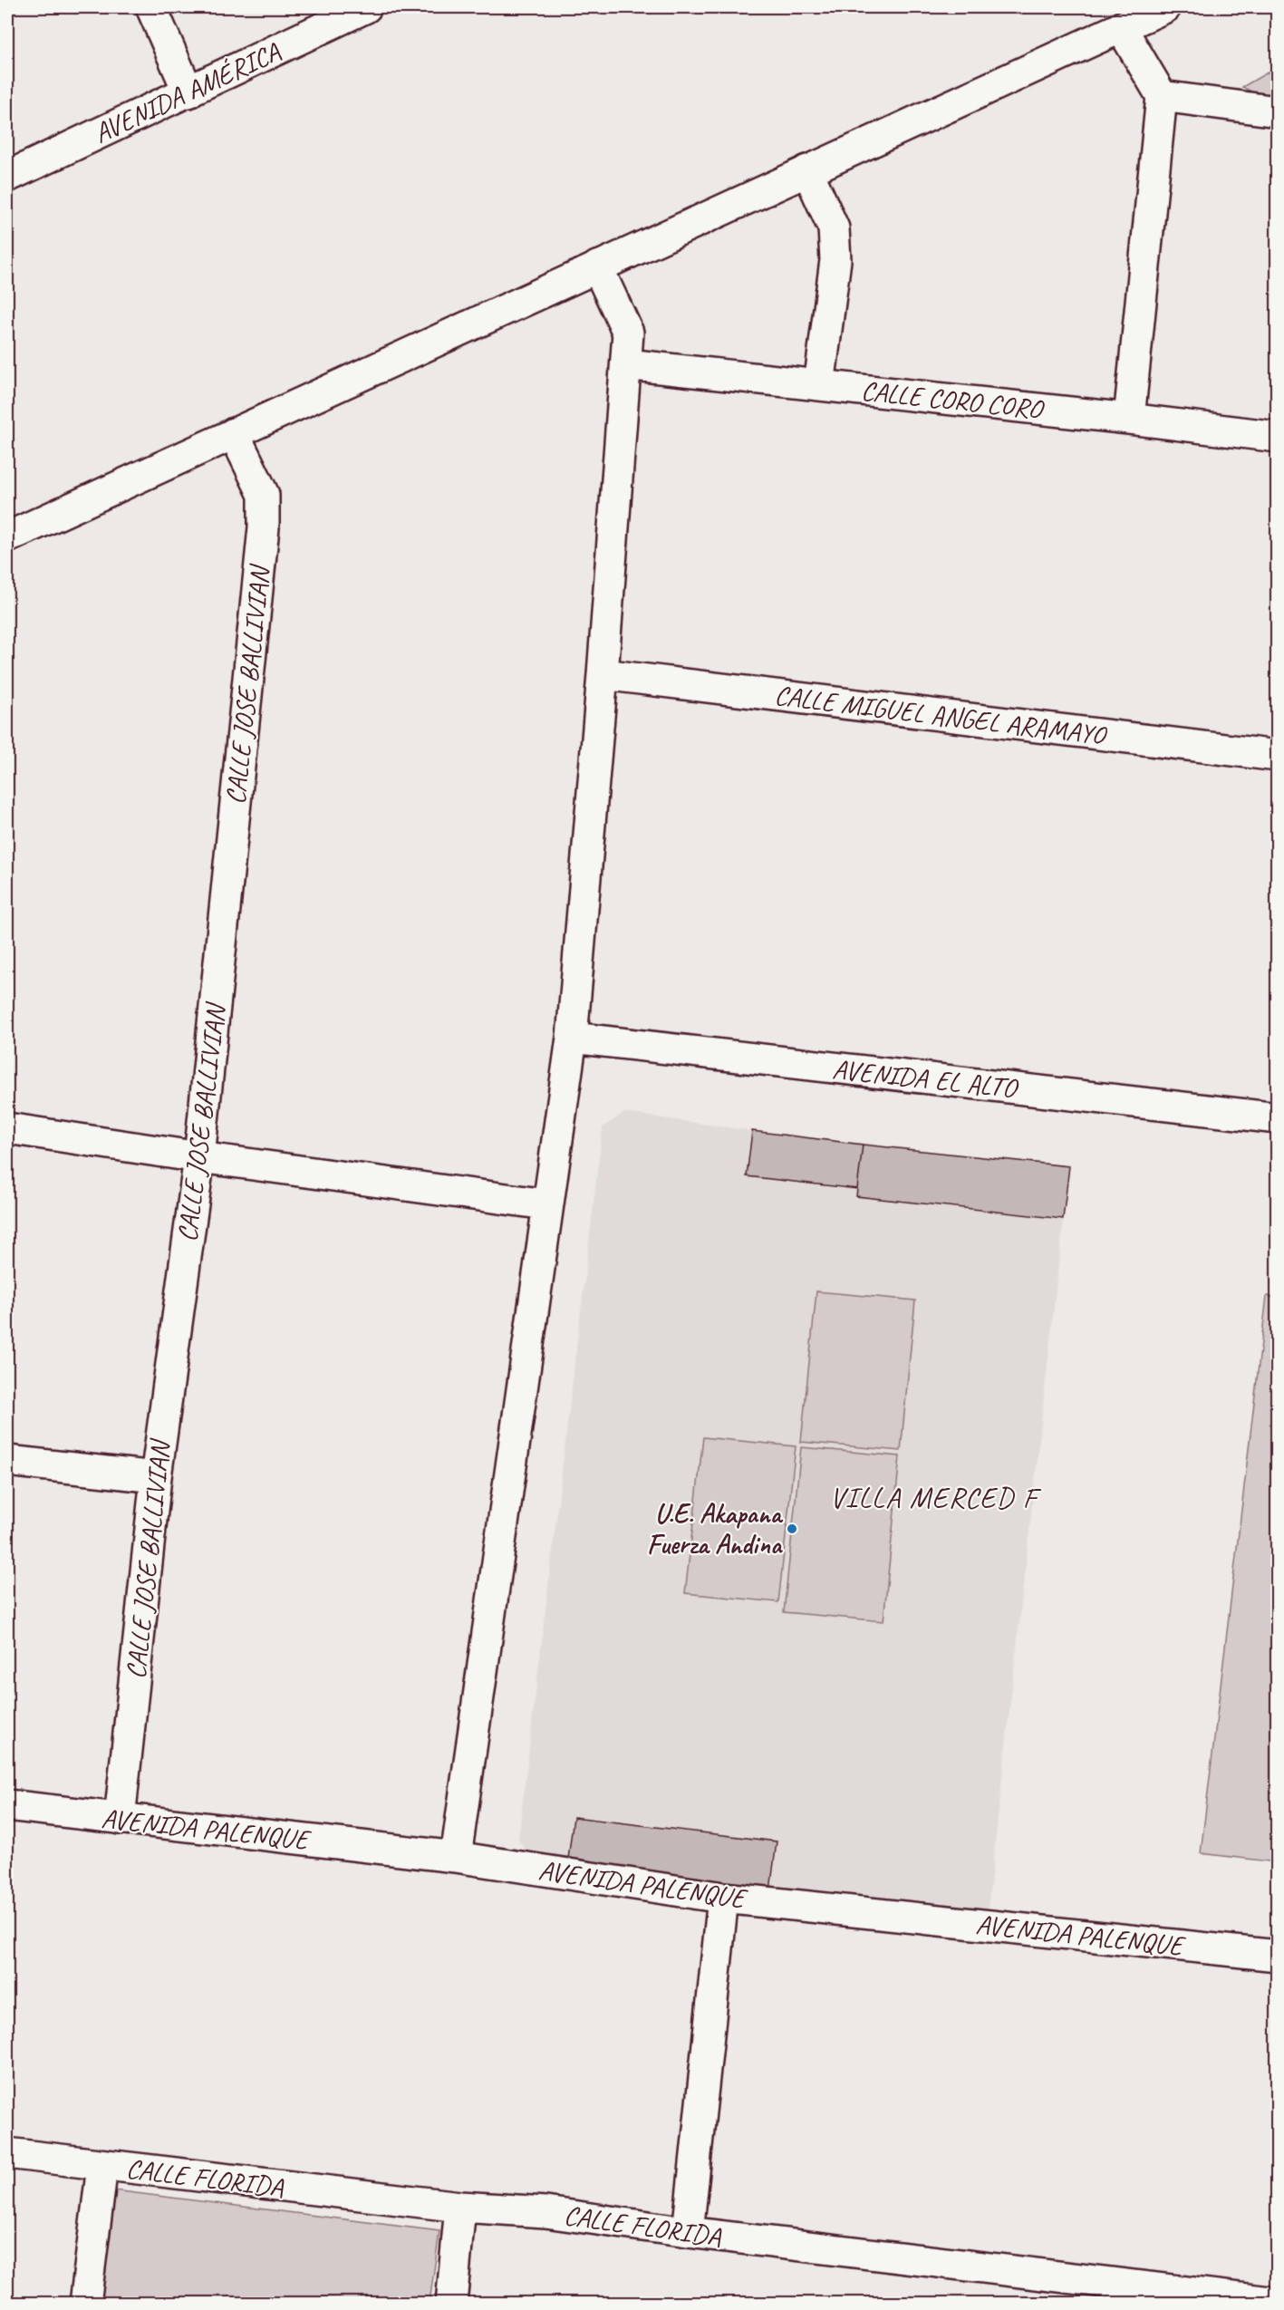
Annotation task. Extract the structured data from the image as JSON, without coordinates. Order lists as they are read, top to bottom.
{
  "streets": {
    "street": [
      "AVENIDA AMÉRICA",
      "CALLE CORO CORO",
      "CALLE JOSE BALLIVIAN",
      "CALLE MIGUEL ANGEL ARAMAYO",
      "AVENIDA EL ALTO",
      "AVENIDA PALENQUE",
      "CALLE FLORIDA"
    ]
  },
  "crossings": [
    ["CALLE JOSE BALLIVIAN", "AVENIDA PALENQUE"]
  ],
  "districts": ["VILLA MERCED F"],
  "places": ["U.E. Akapana Fuerza Andina"]
}
